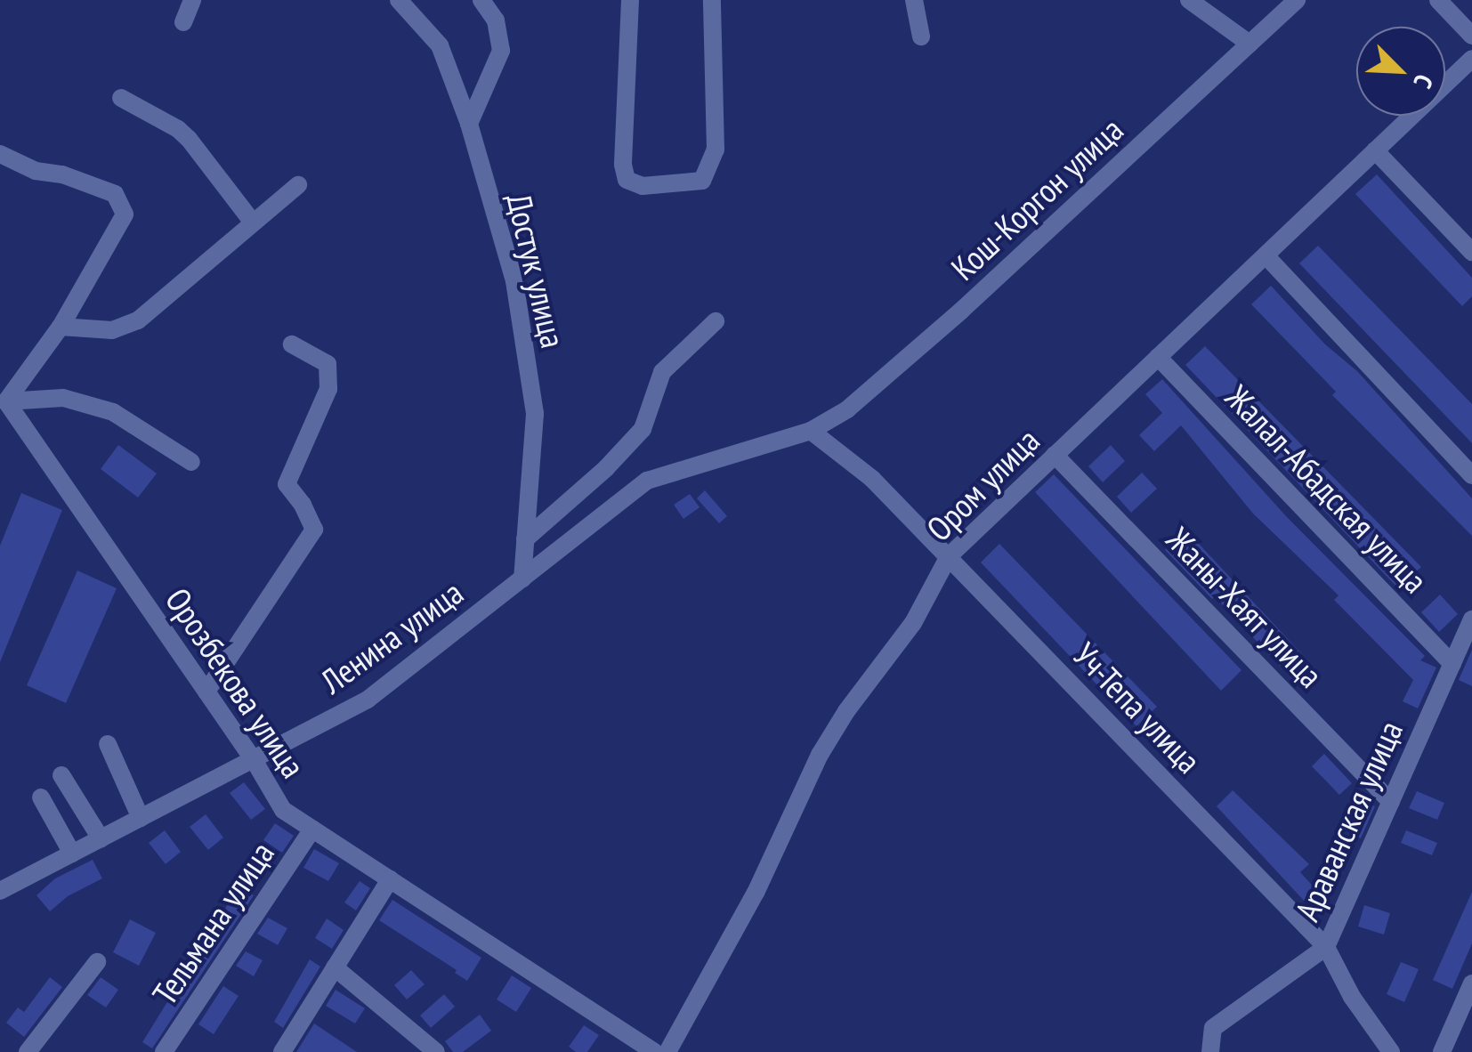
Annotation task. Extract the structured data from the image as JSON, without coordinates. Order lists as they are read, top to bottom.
{
  "streets": {
    "street": [
      "Кош-Коргон улица",
      "Достук улица",
      "Ором улица",
      "Жалал-Абадская улица",
      "Жаны-Хаят улица",
      "Ленина улица",
      "Орозбекова улица",
      "Уч-Тепа улица",
      "Араванская улица",
      "Тельмана улица"
    ]
  },
  "crossings": [
    ["Кош-Коргон улица", "Ленина улица"],
    ["Кош-Коргон улица", "Уч-Тепа улица"],
    ["Достук улица", "Ленина улица"],
    ["Ором улица", "Жалал-Абадская улица"],
    ["Ором улица", "Жаны-Хаят улица"],
    ["Ором улица", "Уч-Тепа улица"],
    ["Жалал-Абадская улица", "Араванская улица"],
    ["Жаны-Хаят улица", "Араванская улица"],
    ["Ленина улица", "Орозбекова улица"],
    ["Ленина улица", "Уч-Тепа улица"],
    ["Орозбекова улица", "Тельмана улица"],
    ["Уч-Тепа улица", "Араванская улица"]
  ],
  "north": "bottom right"
}
